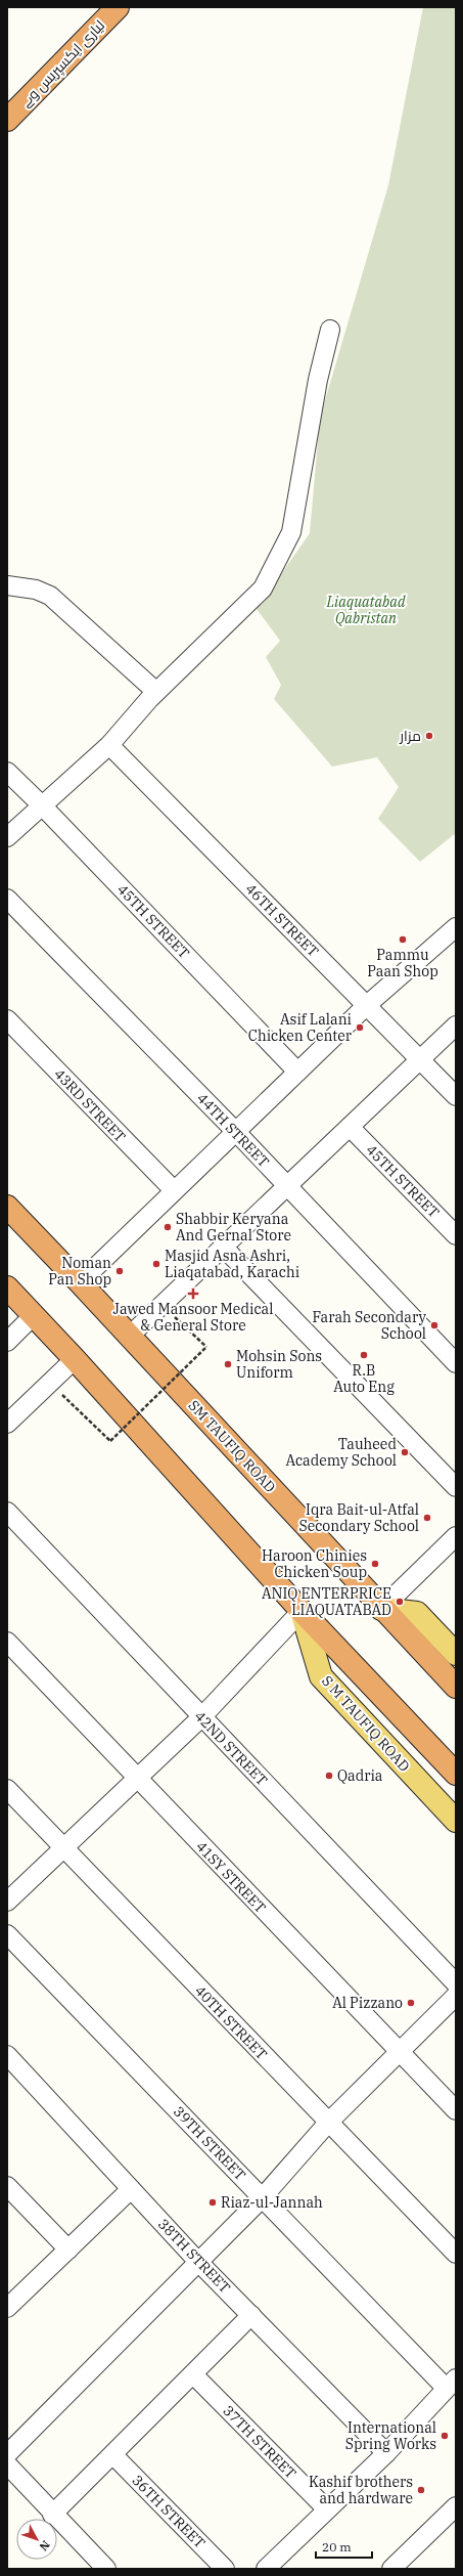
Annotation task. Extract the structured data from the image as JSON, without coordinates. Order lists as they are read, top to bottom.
{
  "streets": {
    "highway": ["لیاری ایکسپریس وے", "SM TAUFIQ ROAD"],
    "main road": ["S M TAUFIQ ROAD"],
    "street": [
      "46TH STREET",
      "45TH STREET",
      "43RD STREET",
      "44TH STREET",
      "42ND STREET",
      "41SY STREET",
      "40TH STREET",
      "39TH STREET",
      "38TH STREET",
      "37TH STREET",
      "36TH STREET"
    ]
  },
  "parks": ["Liaquatabad Qabristan"],
  "places": {
    "other": [
      "مزار",
      "Pammu Paan Shop",
      "Asif Lalani Chicken Center",
      "Shabbir Keryana And Gernal Store",
      "Masjid Asna Ashri, Liaqatabad, Karachi",
      "Noman Pan Shop",
      "Farah Secondary School",
      "R.B Auto Eng",
      "Mohsin Sons Uniform",
      "Tauheed Academy School",
      "Iqra Bait-ul-Atfal Secondary School",
      "Haroon Chinies Chicken Soup",
      "ANIQ ENTERPRICE LIAQUATABAD",
      "Qadria",
      "Al Pizzano",
      "Riaz-ul-Jannah",
      "International Spring Works",
      "Kashif brothers and hardware"
    ],
    "health": ["Jawed Mansoor Medical & General Store"]
  },
  "scale_bar": "20 m",
  "north": "bottom right"
}
